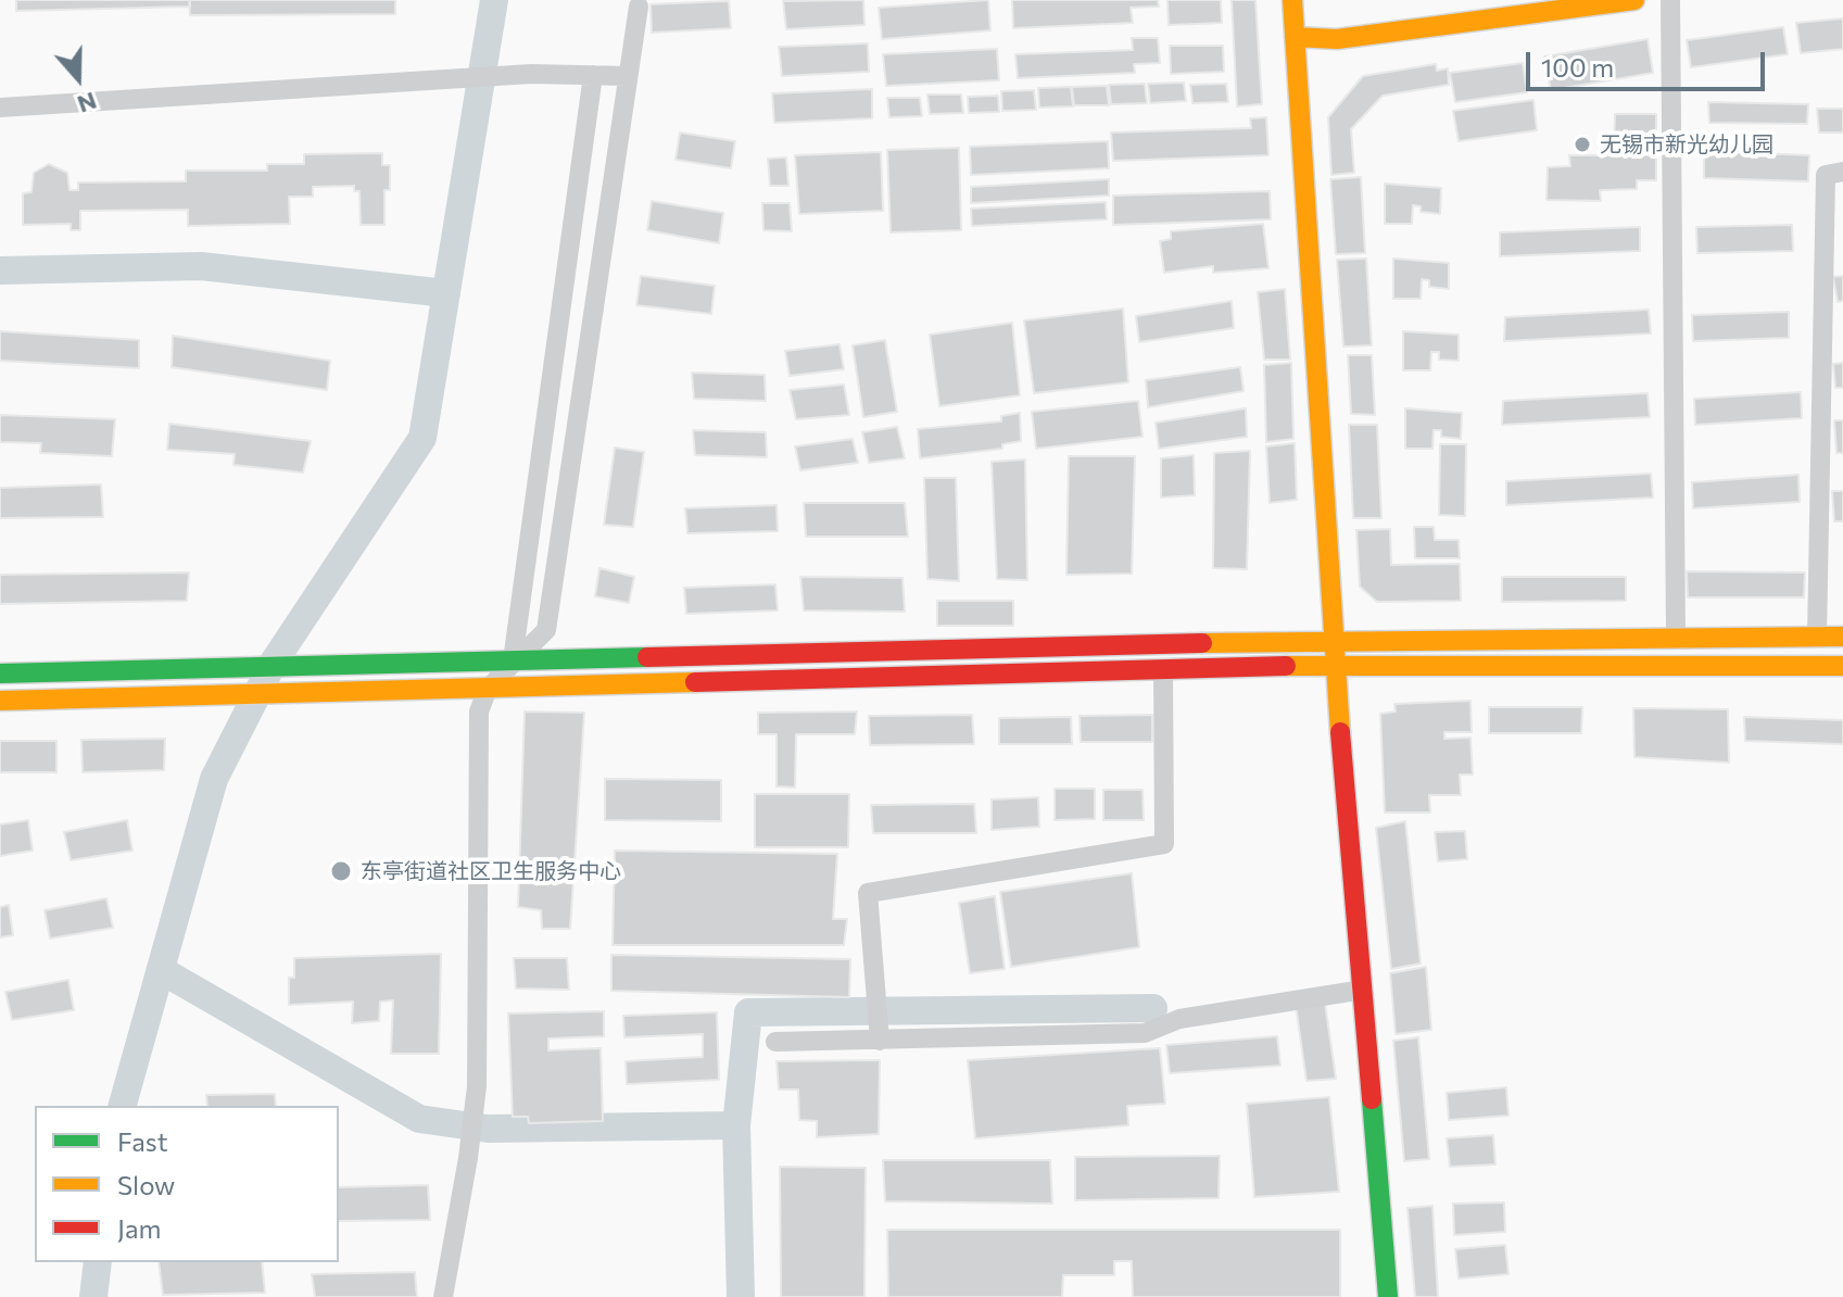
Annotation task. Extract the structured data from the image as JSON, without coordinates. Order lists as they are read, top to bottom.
{
  "places": ["无锡市新光幼儿园", "东亭街道社区卫生服务中心"],
  "legend": ["Fast", "Slow", "Jam"],
  "scale_bar": "100 m",
  "north": "bottom"
}
